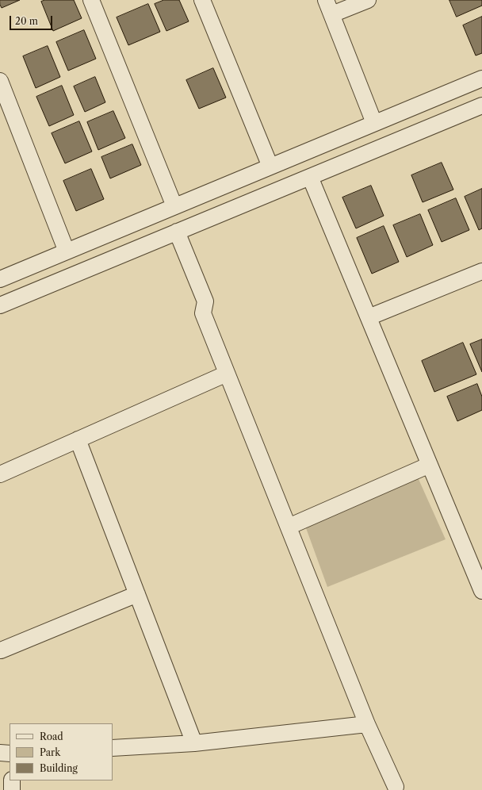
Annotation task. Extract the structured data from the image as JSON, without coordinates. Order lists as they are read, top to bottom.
{
  "legend": ["Road", "Park", "Building"],
  "scale_bar": "20 m"
}
